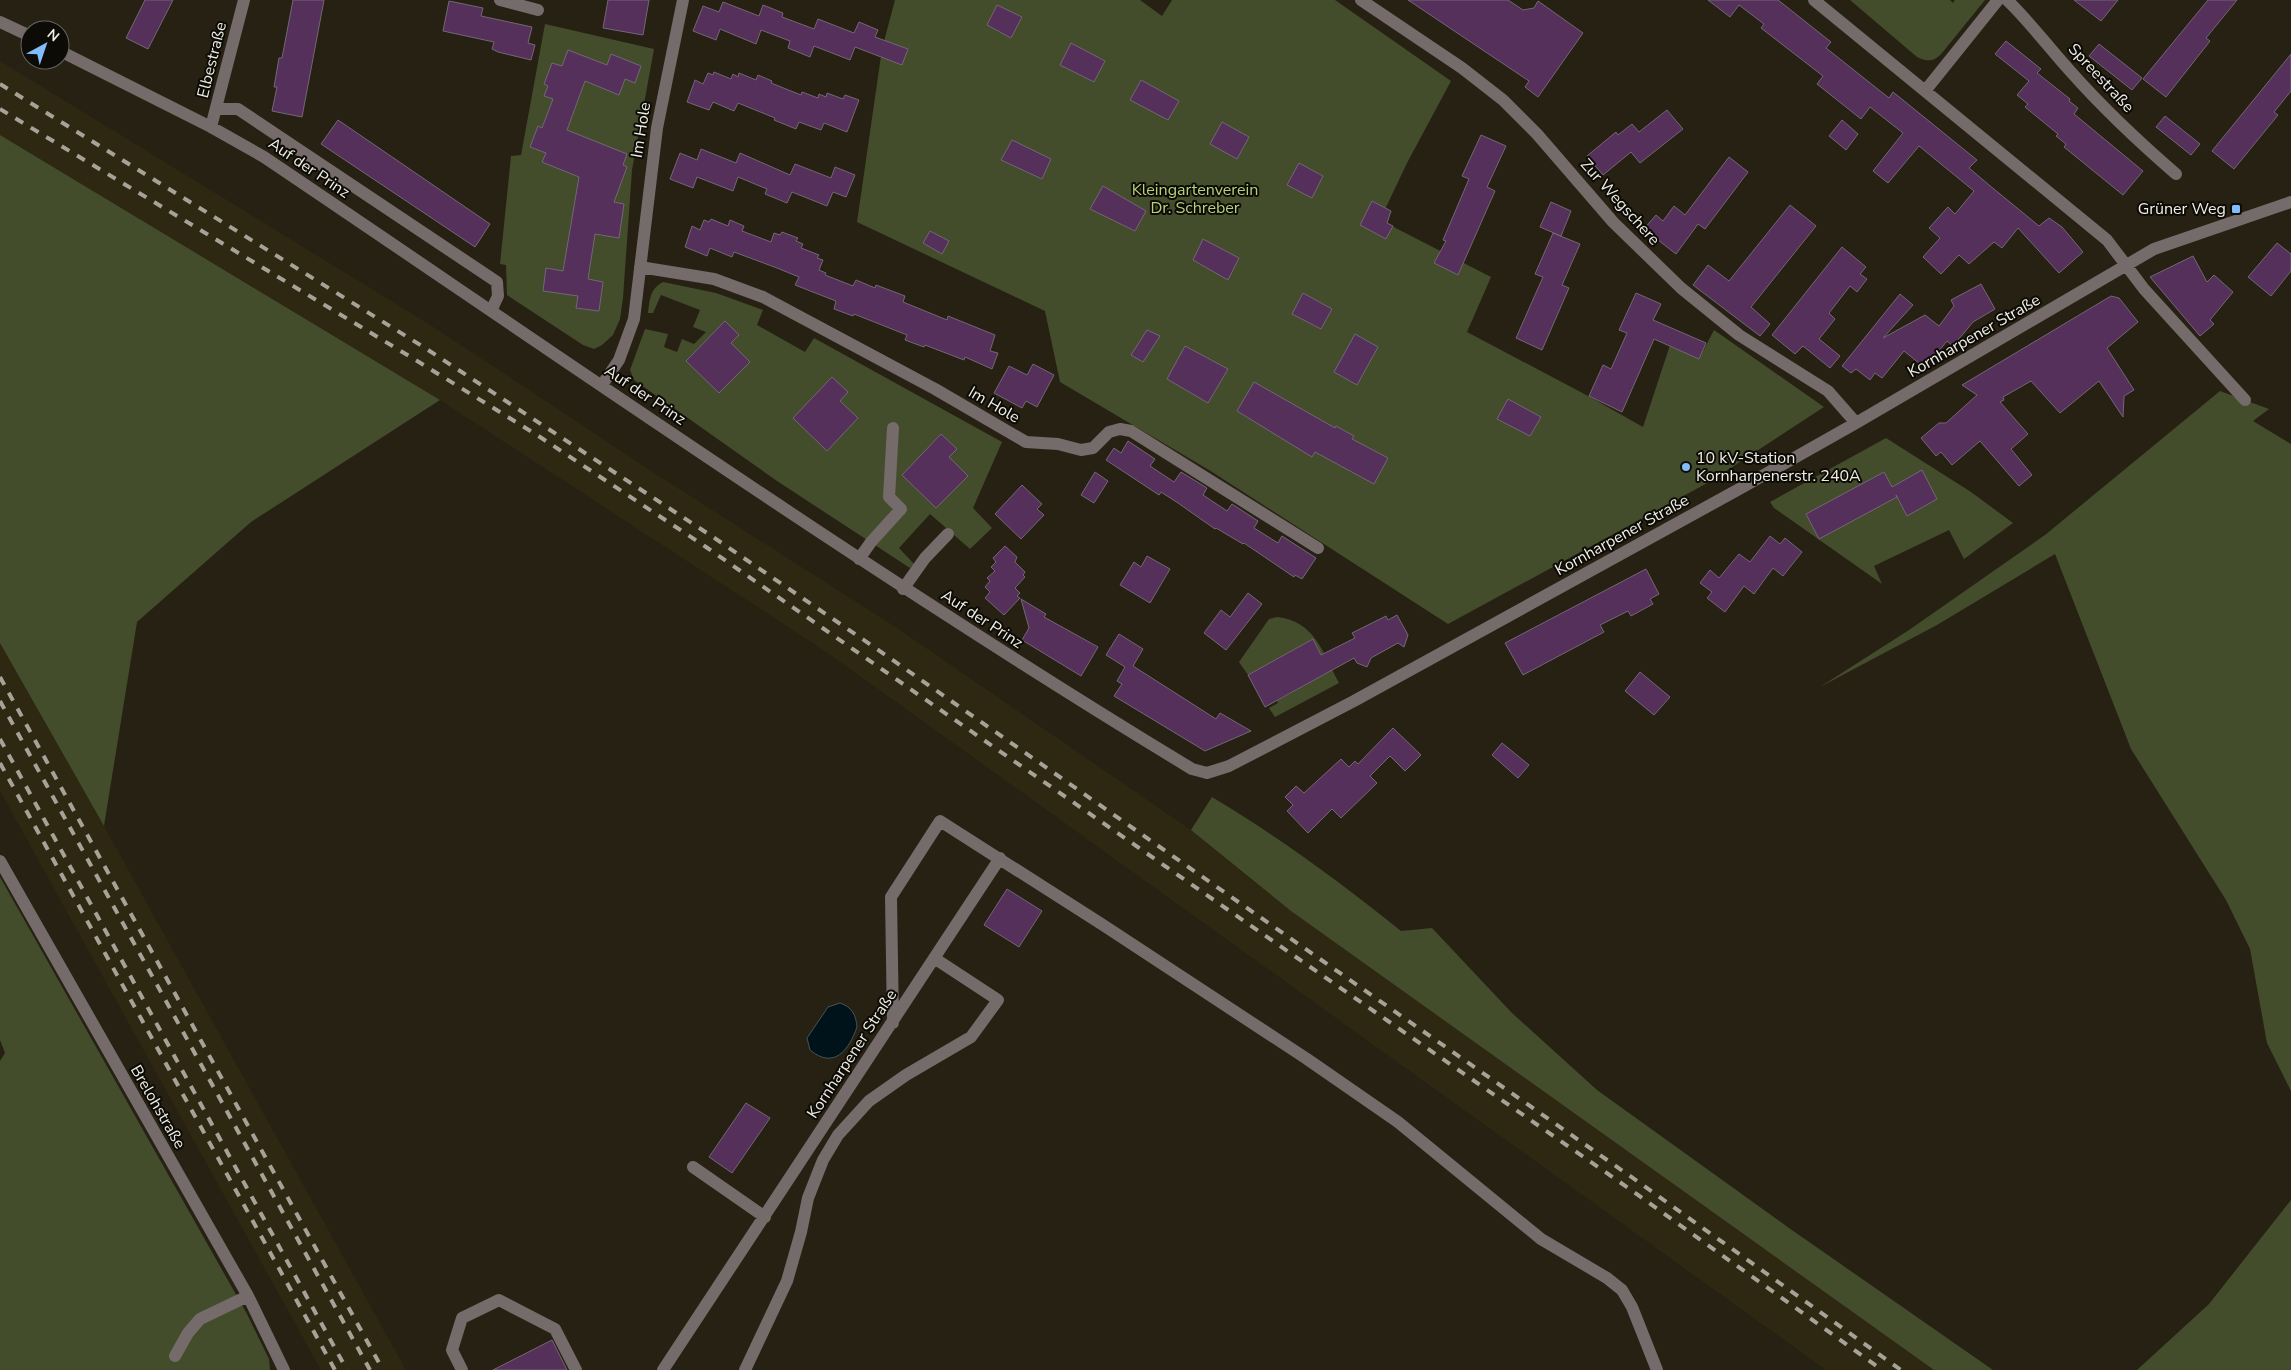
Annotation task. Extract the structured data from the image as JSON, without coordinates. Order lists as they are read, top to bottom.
{
  "streets": {
    "street": [
      "Elbestraße",
      "Spreestraße",
      "Im Hole",
      "Auf der Prinz",
      "Zur Wegschere",
      "Kornharpener Straße",
      "Brelohstraße"
    ]
  },
  "crossings": [
    ["Elbestraße", "Auf der Prinz"],
    ["Im Hole", "Auf der Prinz"],
    ["Auf der Prinz", "Kornharpener Straße"],
    ["Zur Wegschere", "Kornharpener Straße"]
  ],
  "parks": ["Kleingartenverein Dr. Schreber"],
  "places": {
    "transit": ["Grüner Weg"],
    "other": ["10 kV-Station Kornharpenerstr. 240A"]
  },
  "north": "top right"
}
